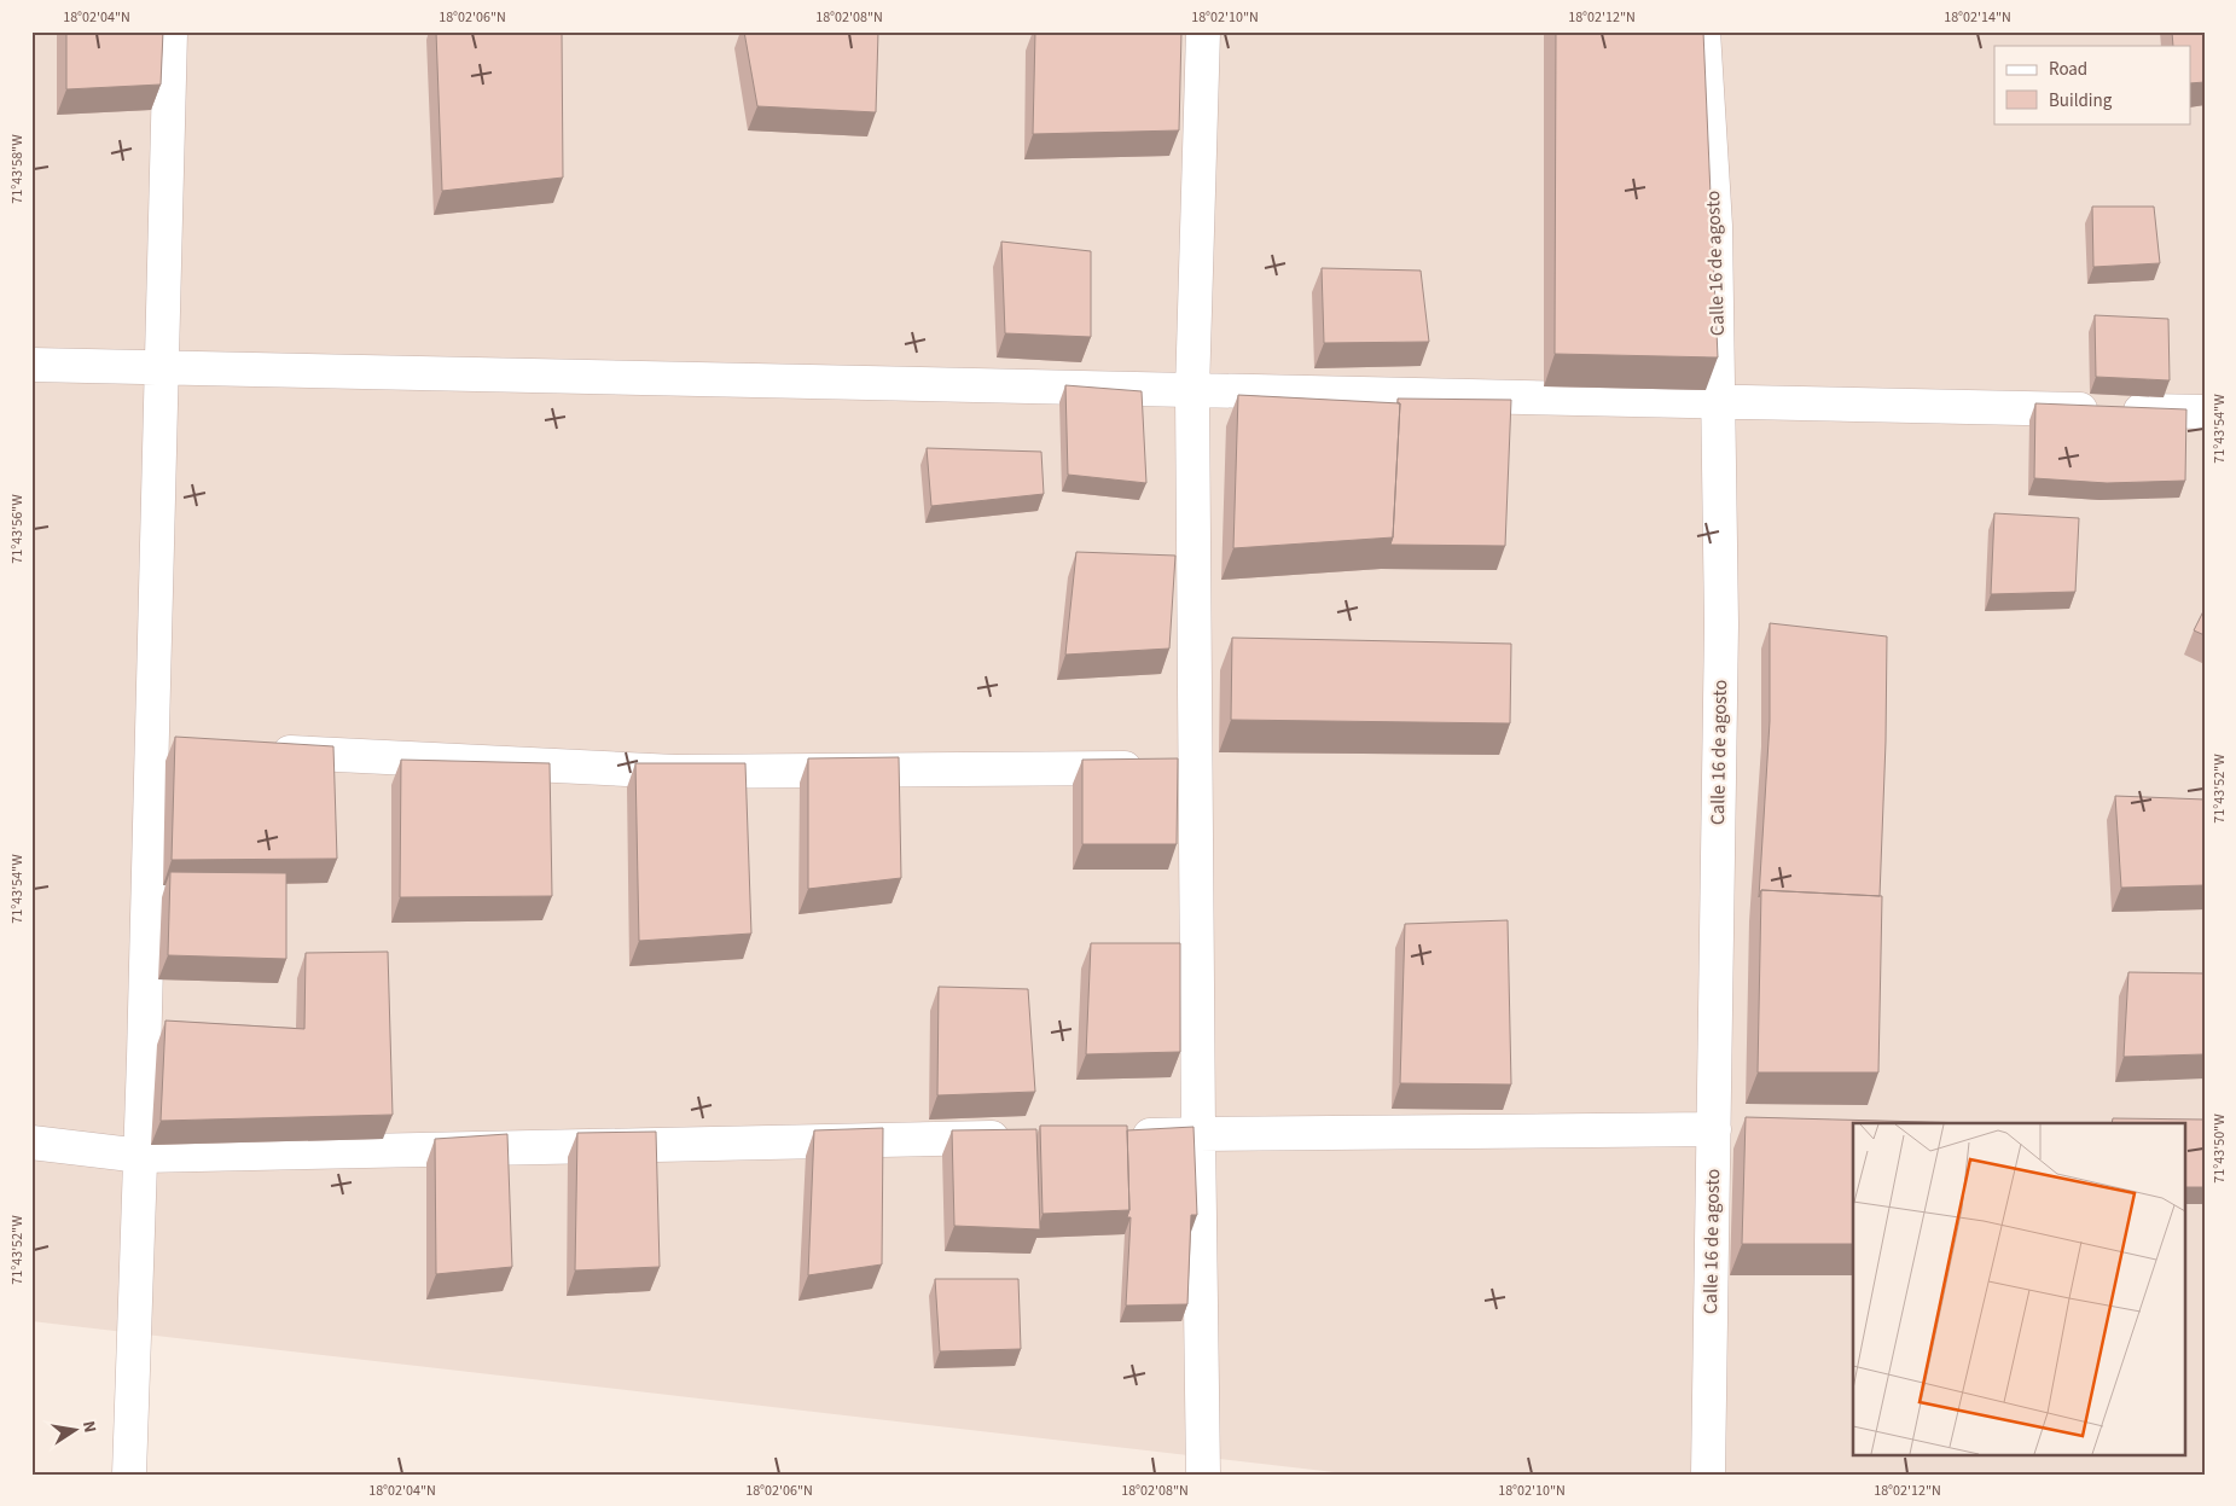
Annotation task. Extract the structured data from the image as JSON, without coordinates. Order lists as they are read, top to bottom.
{
  "streets": {
    "street": ["Calle 16 de agosto"]
  },
  "legend": ["Road", "Building"],
  "north": "right",
  "coordinates": [
    "18°02'04\"N",
    "18°02'06\"N",
    "18°02'08\"N",
    "18°02'10\"N",
    "18°02'12\"N",
    "18°02'14\"N",
    "71°43'58\"W",
    "71°43'54\"W",
    "71°43'56\"W",
    "71°43'52\"W",
    "71°43'50\"W"
  ]
}
